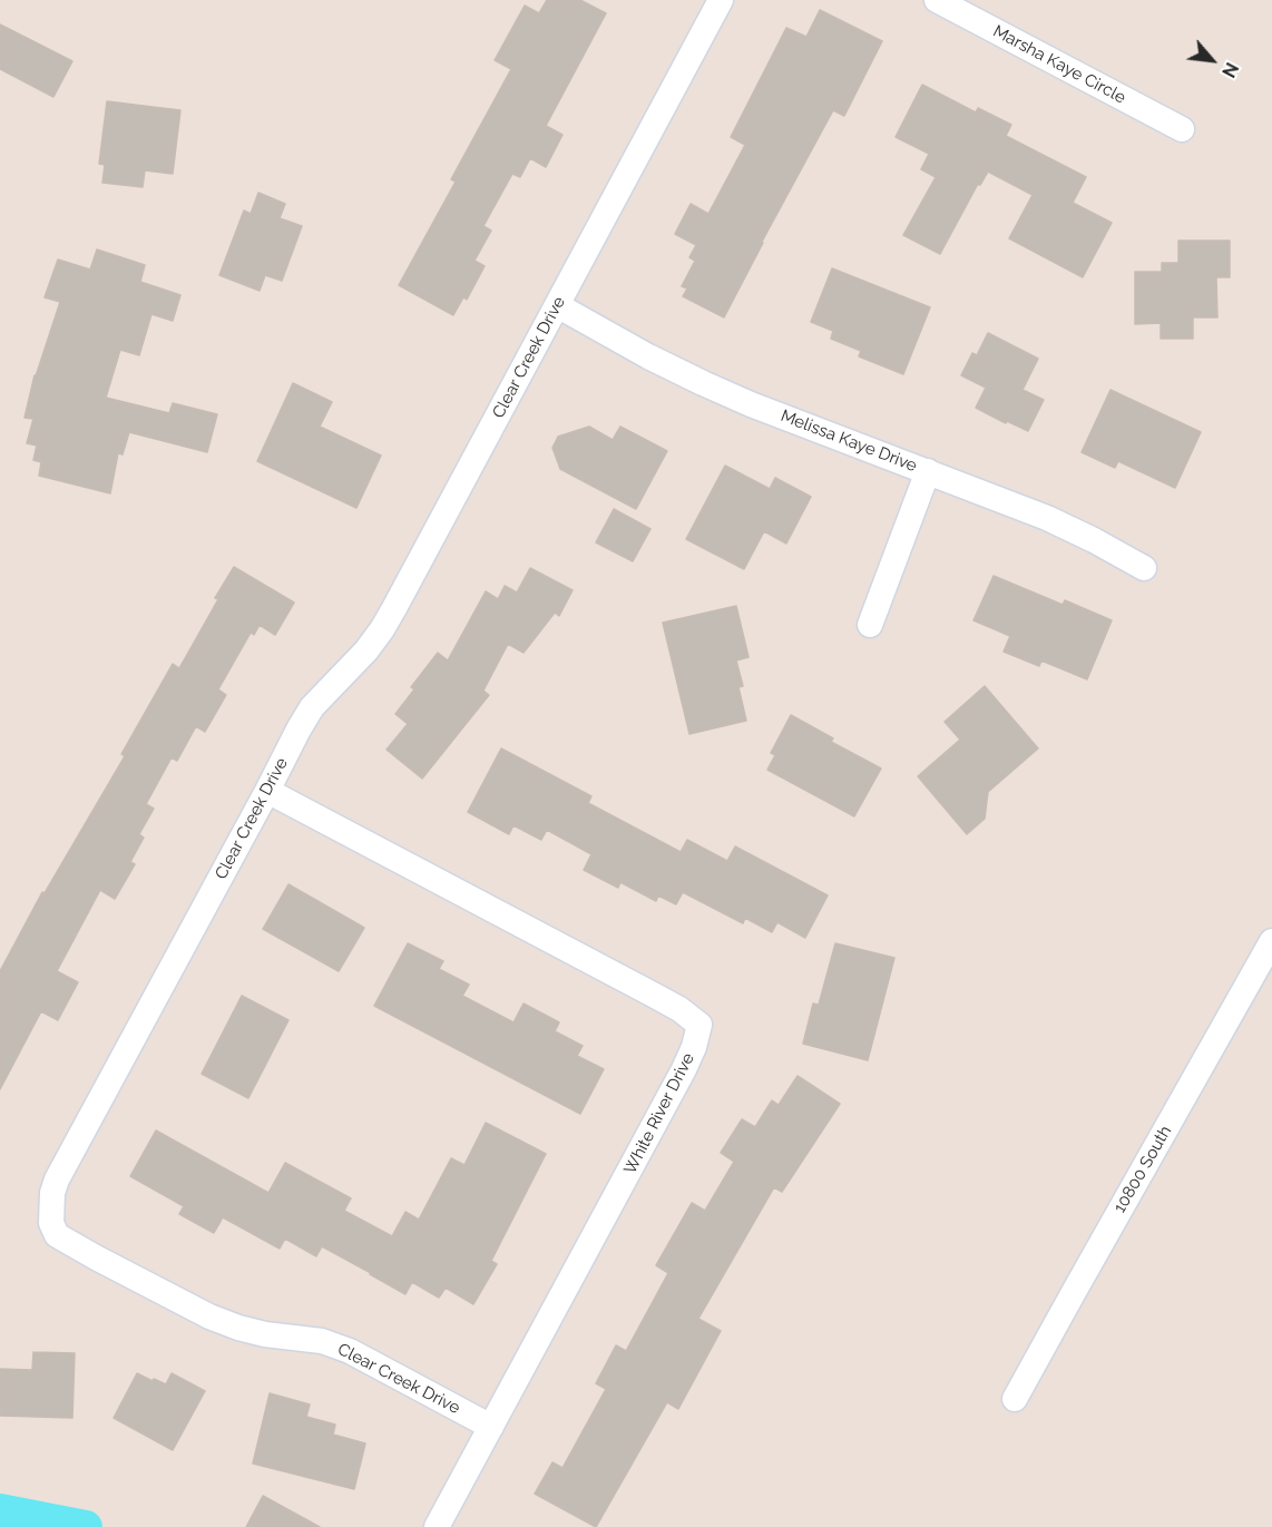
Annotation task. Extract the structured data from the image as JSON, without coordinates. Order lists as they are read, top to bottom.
{
  "streets": {
    "street": [
      "Marsha Kaye Circle",
      "Clear Creek Drive",
      "Melissa Kaye Drive",
      "White River Drive",
      "10800 South"
    ]
  },
  "crossings": [
    ["Clear Creek Drive", "Melissa Kaye Drive"],
    ["Clear Creek Drive", "White River Drive"]
  ],
  "north": "bottom right"
}
